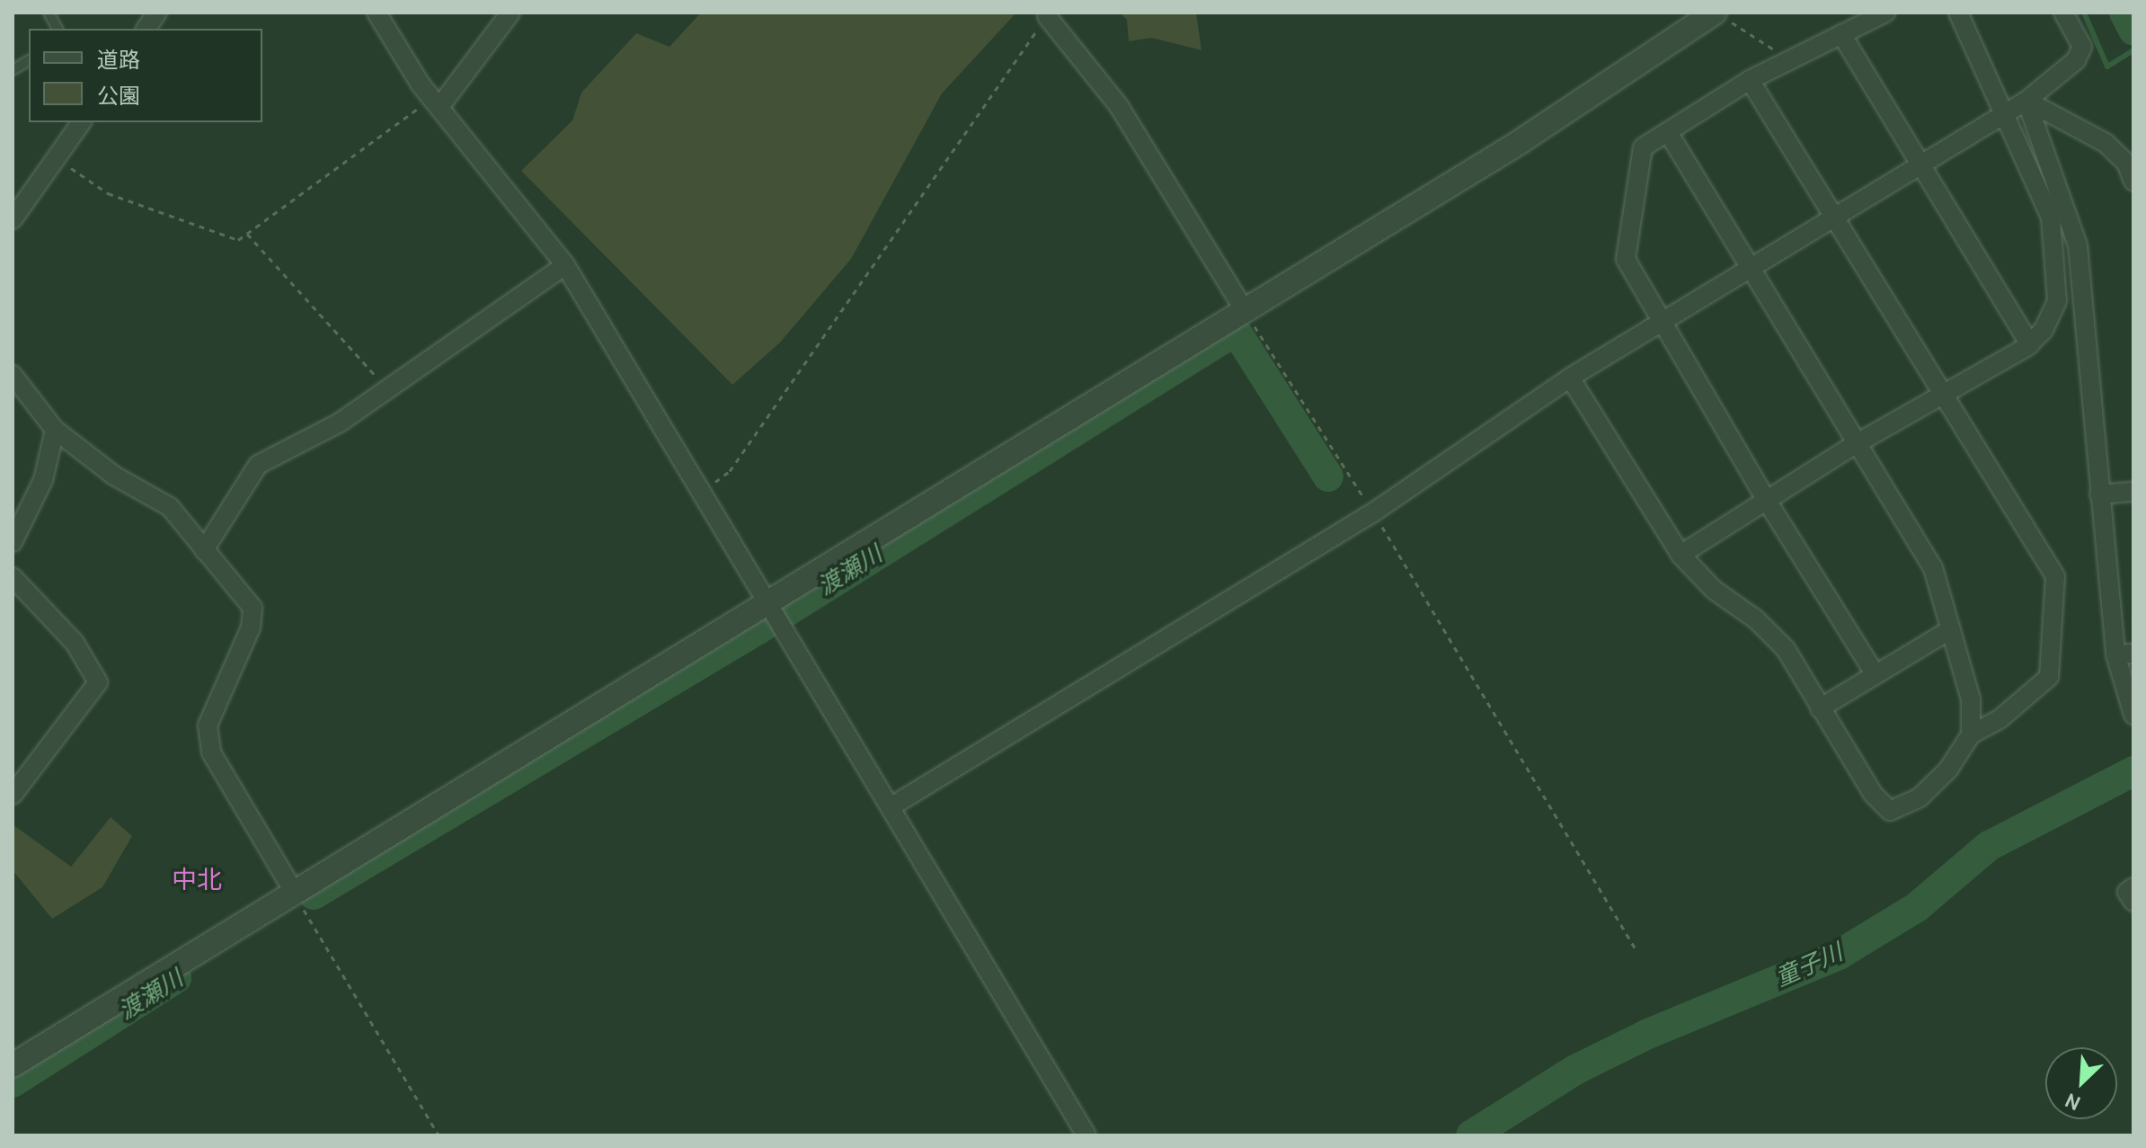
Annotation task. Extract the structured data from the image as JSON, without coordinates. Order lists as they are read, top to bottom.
{
  "districts": ["中北"],
  "water": ["渡瀬川", "童子川"],
  "legend": ["道路", "公園"],
  "north": "bottom left"
}
